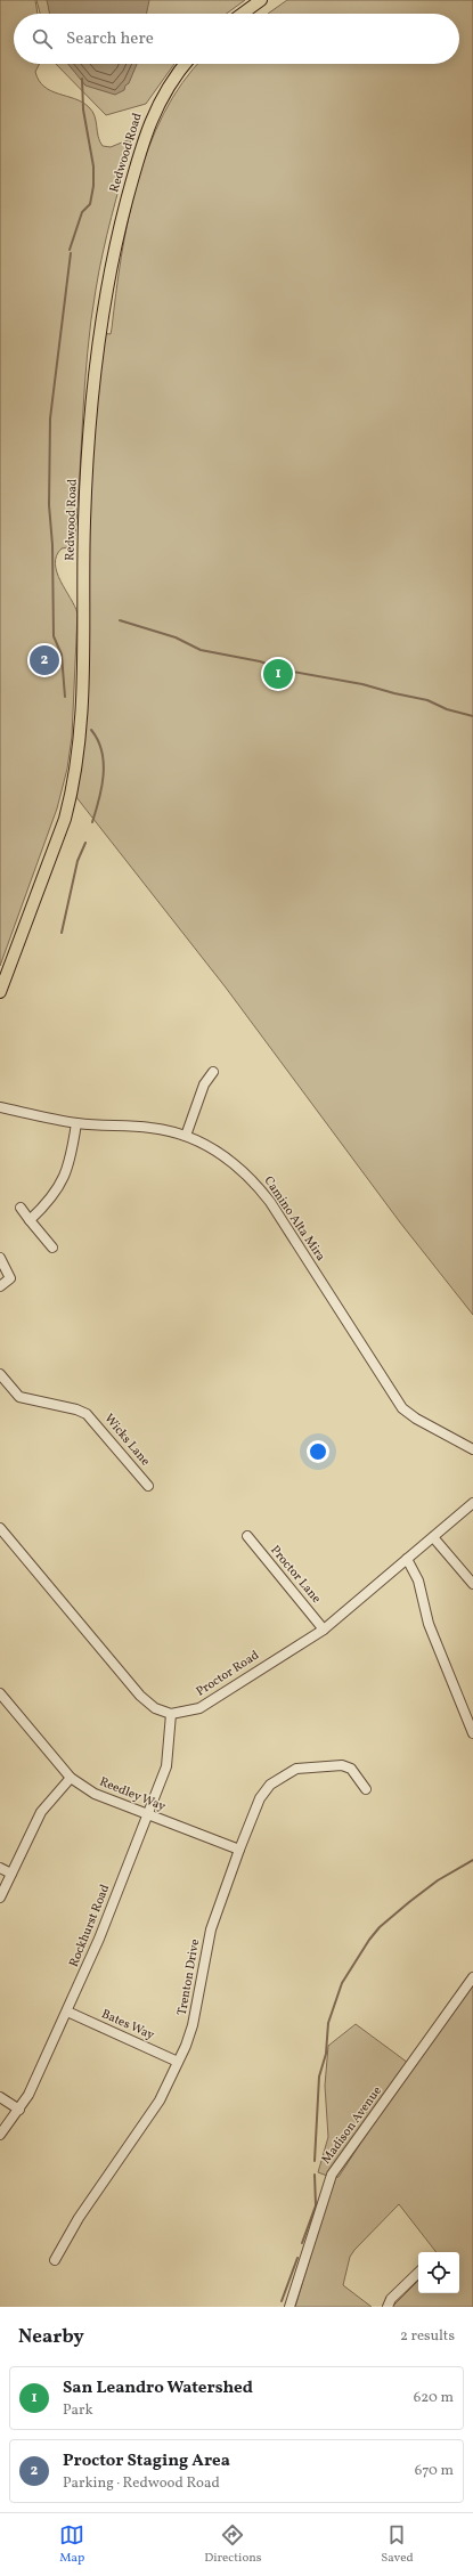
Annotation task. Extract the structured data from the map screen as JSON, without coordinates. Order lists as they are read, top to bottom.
{
  "streets": {
    "main road": ["Redwood Road"],
    "street": [
      "Camino Alta Mira",
      "Wicks Lane",
      "Proctor Lane",
      "Proctor Road",
      "Reedley Way",
      "Rockhurst Road",
      "Trenton Drive",
      "Bates Way",
      "Madison Avenue"
    ]
  },
  "crossings": [
    ["Proctor Lane", "Proctor Road"],
    ["Proctor Road", "Rockhurst Road"],
    ["Reedley Way", "Rockhurst Road"],
    ["Reedley Way", "Trenton Drive"],
    ["Rockhurst Road", "Bates Way"],
    ["Trenton Drive", "Bates Way"]
  ],
  "page": {
    "search": "Search here",
    "pins": ["2", "1"],
    "heading": ["Nearby", "2 results"],
    "list": [
      {
        "mark": "1",
        "name": "San Leandro Watershed",
        "note": "Park",
        "value": "620 m"
      },
      {
        "mark": "2",
        "name": "Proctor Staging Area",
        "note": "Parking · Redwood Road",
        "value": "670 m"
      }
    ],
    "nav": ["Map", "Directions", "Saved"]
  }
}
